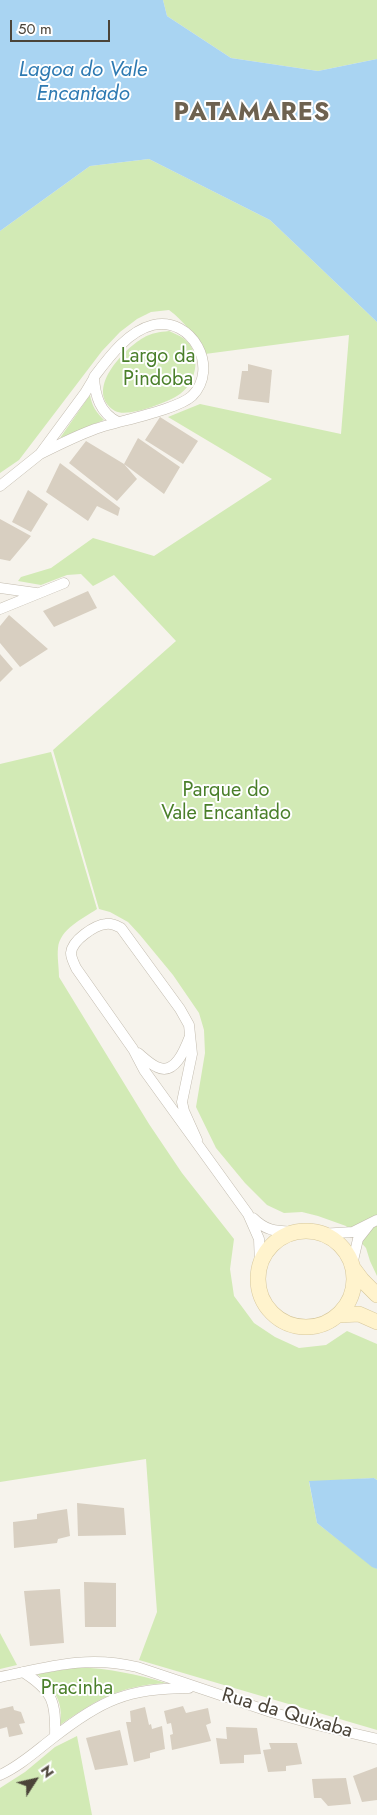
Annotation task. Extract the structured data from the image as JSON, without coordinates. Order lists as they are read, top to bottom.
{
  "streets": {
    "street": ["Rua da Quixaba"]
  },
  "districts": ["PATAMARES"],
  "water": ["Lagoa do Vale Encantado"],
  "parks": ["Largo da Pindoba", "Parque do Vale Encantado", "Pracinha"],
  "scale_bar": "50 m",
  "north": "top right"
}
